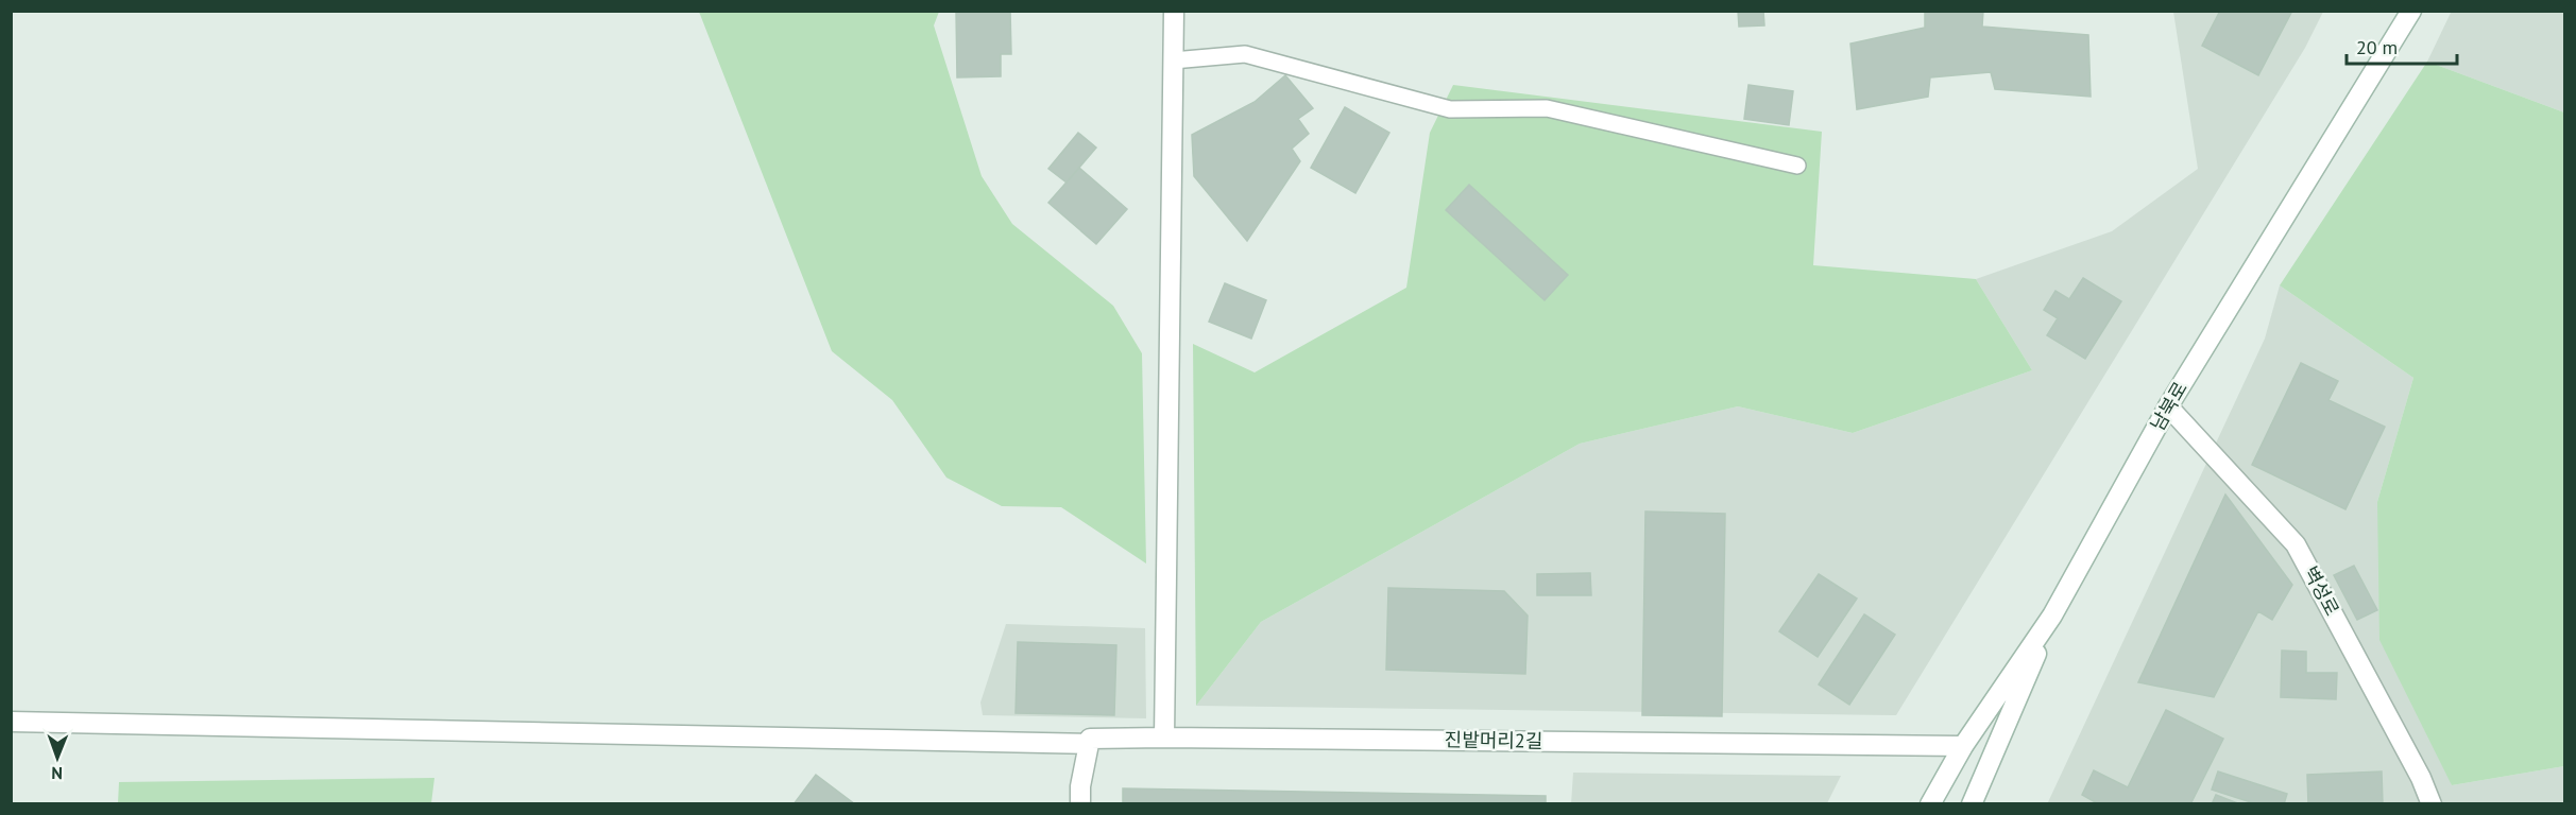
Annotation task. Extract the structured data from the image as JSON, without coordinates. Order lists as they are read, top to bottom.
{
  "streets": {
    "street": ["남북로", "벽성로", "진밭머리2길"]
  },
  "crossings": [
    ["남북로", "벽성로"],
    ["남북로", "진밭머리2길"]
  ],
  "scale_bar": "20 m",
  "north": "bottom"
}
